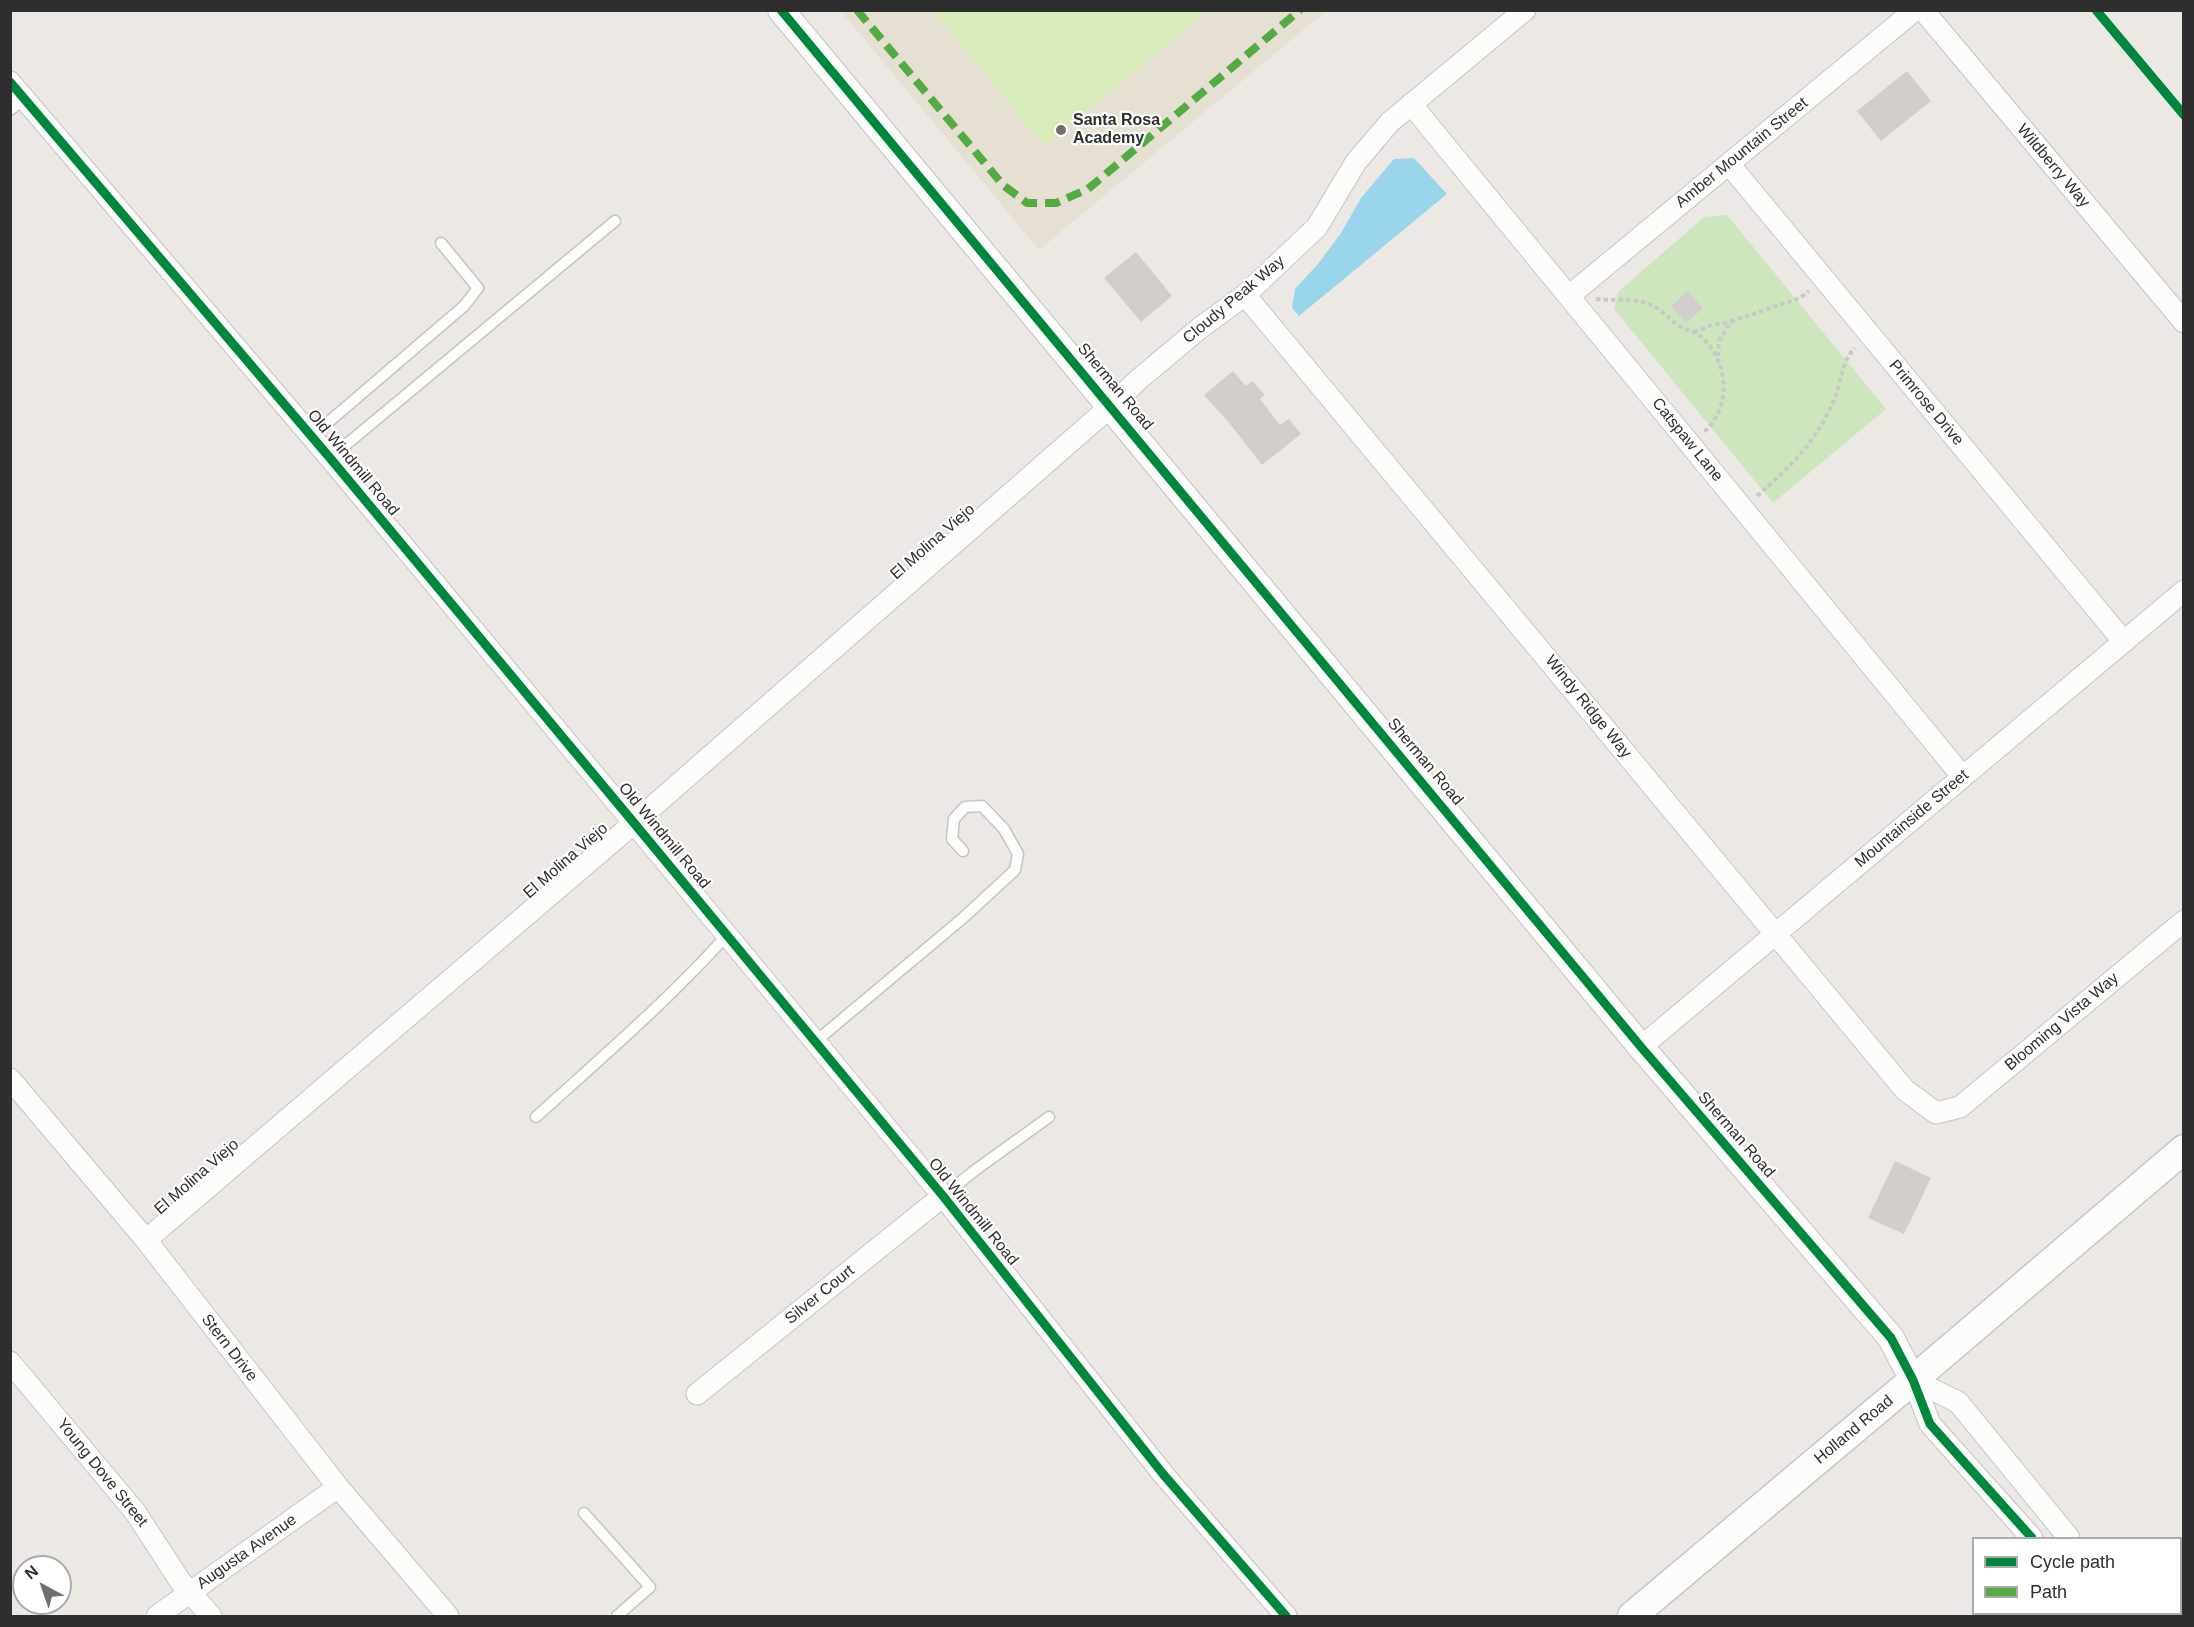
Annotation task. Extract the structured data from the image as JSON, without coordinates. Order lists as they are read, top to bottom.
{
  "streets": {
    "main road": ["Holland Road"],
    "street": [
      "Amber Mountain Street",
      "Wildberry Way",
      "Cloudy Peak Way",
      "Sherman Road",
      "Primrose Drive",
      "Catspaw Lane",
      "Old Windmill Road",
      "El Molina Viejo",
      "Windy Ridge Way",
      "Mountainside Street",
      "Blooming Vista Way",
      "Silver Court",
      "Stern Drive",
      "Young Dove Street",
      "Augusta Avenue"
    ]
  },
  "crossings": [
    ["Amber Mountain Street", "Primrose Drive"],
    ["Amber Mountain Street", "Catspaw Lane"],
    ["Cloudy Peak Way", "Sherman Road"],
    ["Cloudy Peak Way", "Catspaw Lane"],
    ["Cloudy Peak Way", "El Molina Viejo"],
    ["Cloudy Peak Way", "Windy Ridge Way"],
    ["Sherman Road", "El Molina Viejo"],
    ["Sherman Road", "Mountainside Street"],
    ["Sherman Road", "Holland Road"],
    ["Primrose Drive", "Mountainside Street"],
    ["Catspaw Lane", "Mountainside Street"],
    ["Old Windmill Road", "El Molina Viejo"],
    ["Old Windmill Road", "Silver Court"],
    ["El Molina Viejo", "Stern Drive"],
    ["Windy Ridge Way", "Mountainside Street"],
    ["Windy Ridge Way", "Blooming Vista Way"],
    ["Stern Drive", "Augusta Avenue"],
    ["Young Dove Street", "Augusta Avenue"]
  ],
  "places": ["Santa Rosa Academy"],
  "legend": ["Cycle path", "Path"],
  "north": "top left"
}
